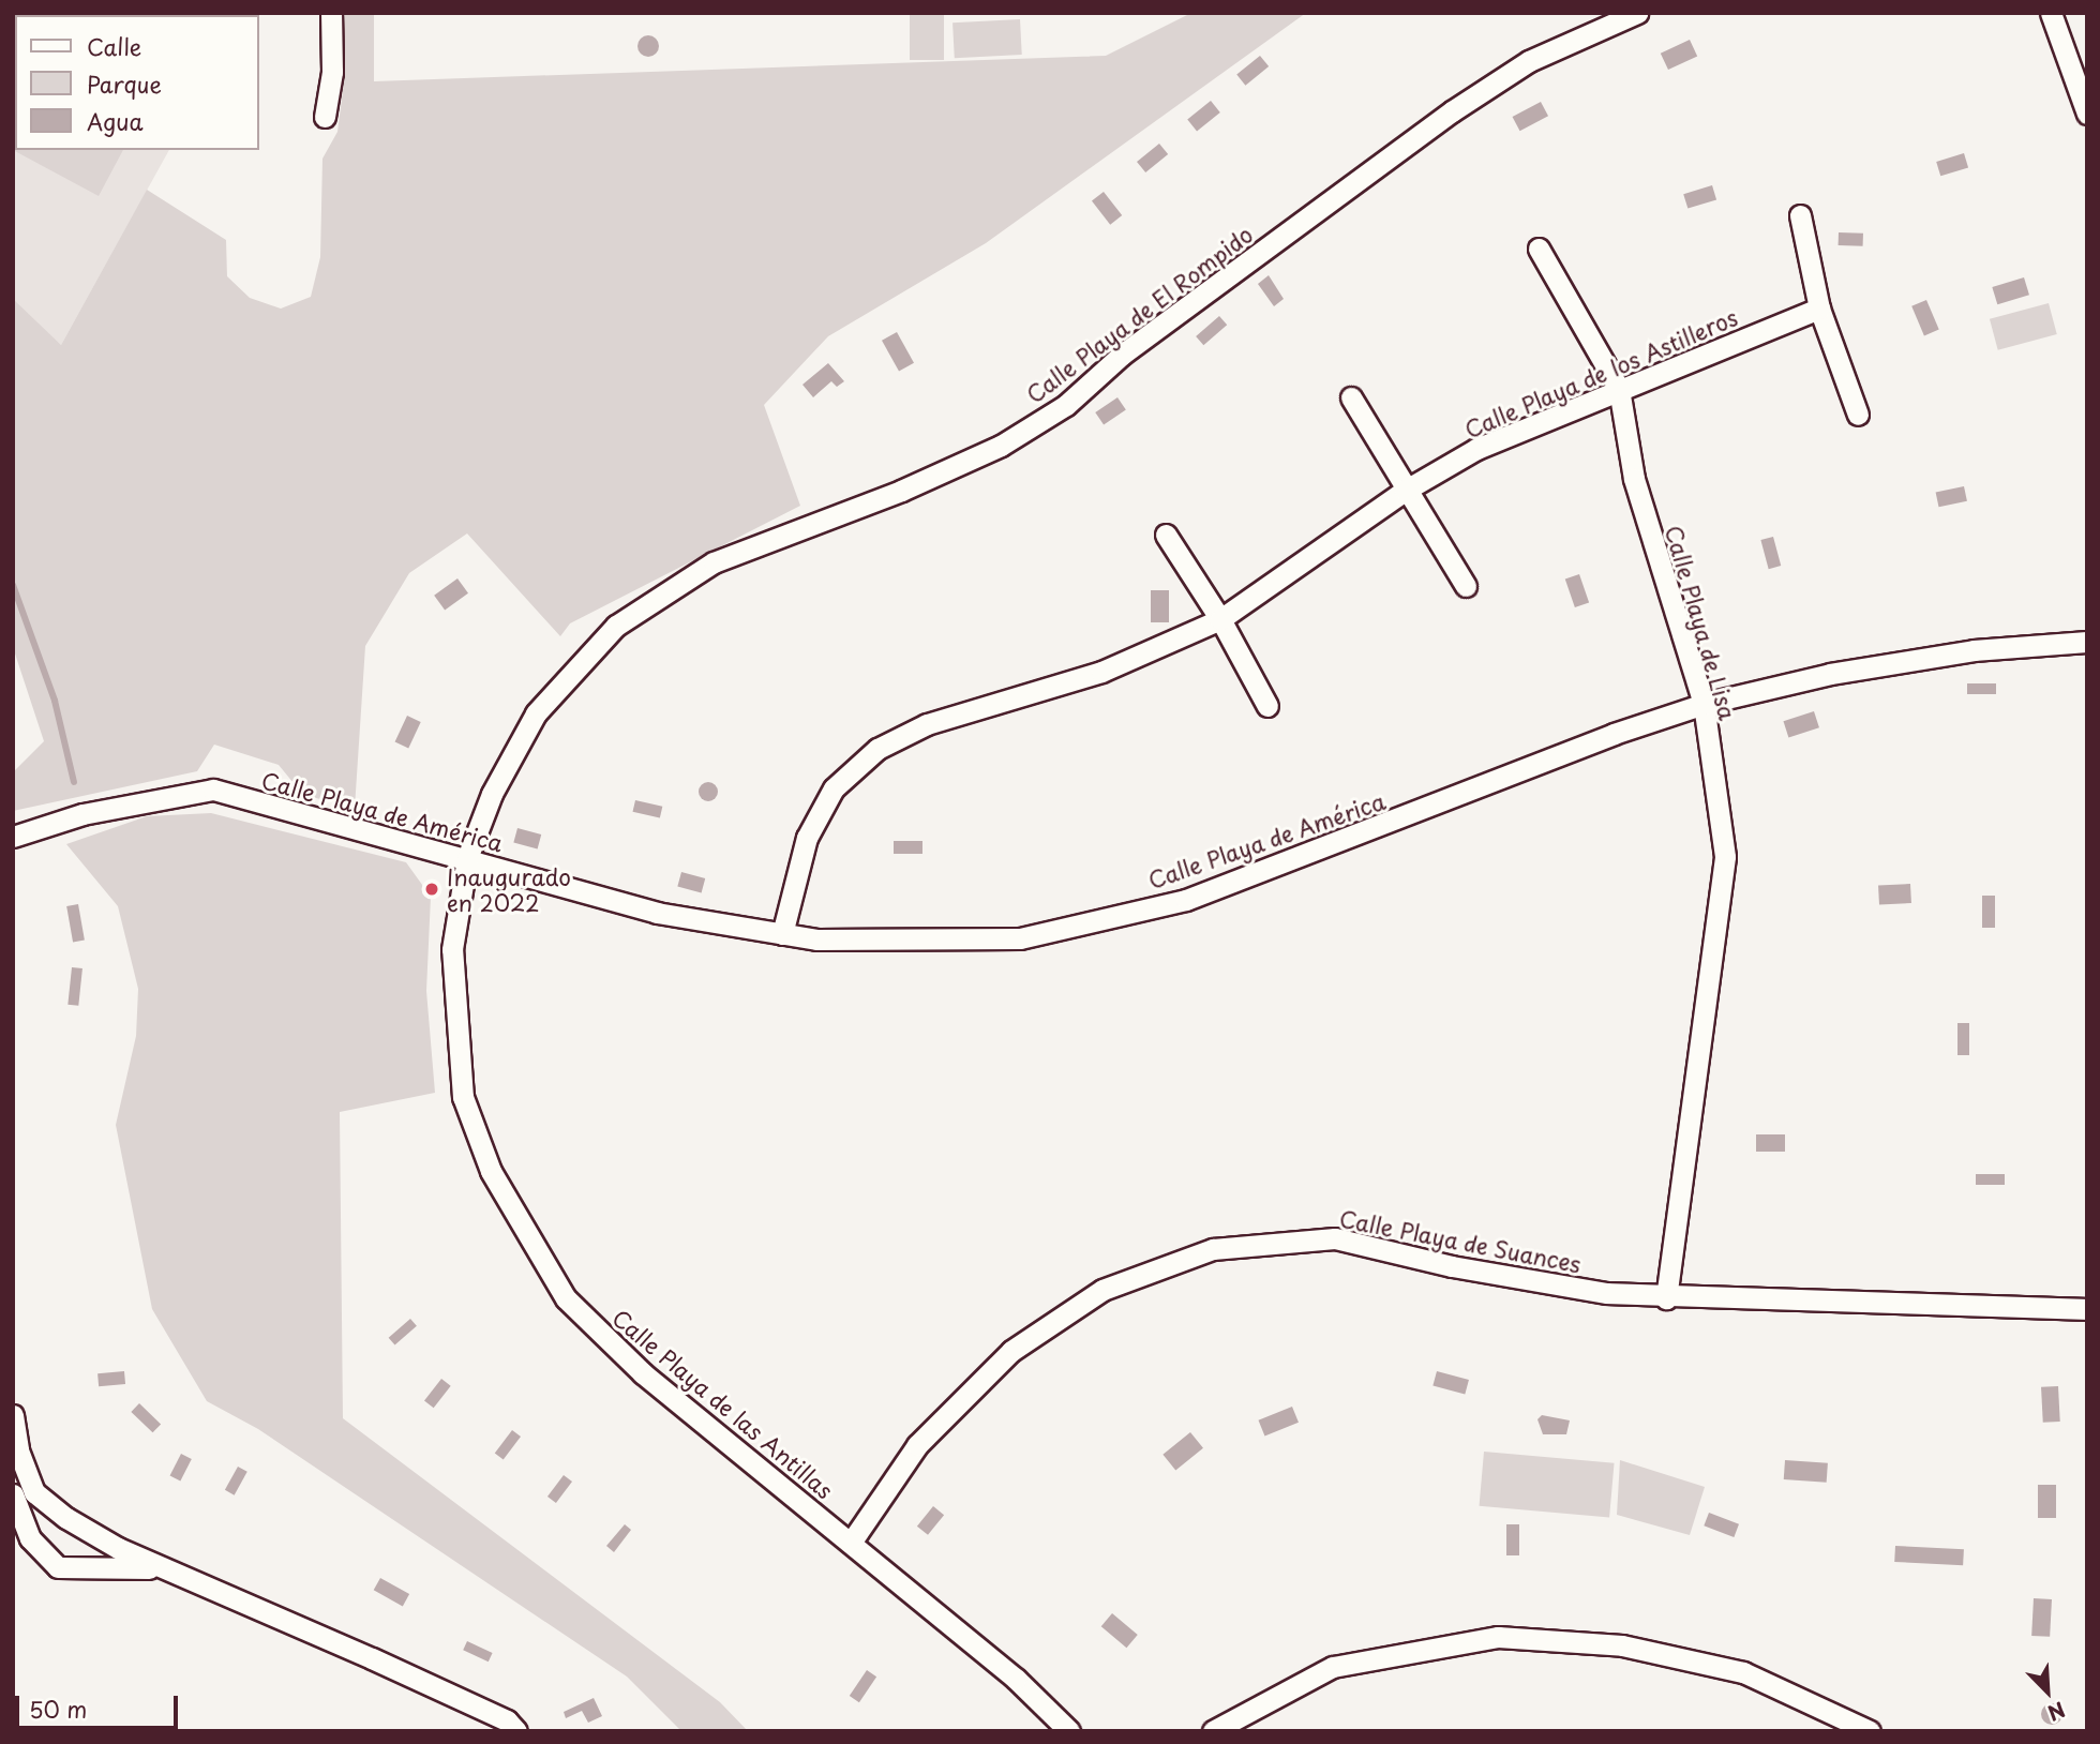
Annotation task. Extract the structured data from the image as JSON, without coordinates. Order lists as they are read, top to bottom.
{
  "streets": {
    "street": [
      "Calle Playa de El Rompido",
      "Calle Playa de los Astilleros",
      "Calle Playa de Lisa",
      "Calle Playa de América",
      "Calle Playa de Suances",
      "Calle Playa de las Antillas"
    ]
  },
  "crossings": [
    ["Calle Playa de El Rompido", "Calle Playa de América"],
    ["Calle Playa de El Rompido", "Calle Playa de las Antillas"],
    ["Calle Playa de los Astilleros", "Calle Playa de Lisa"],
    ["Calle Playa de los Astilleros", "Calle Playa de América"],
    ["Calle Playa de Lisa", "Calle Playa de América"],
    ["Calle Playa de Lisa", "Calle Playa de Suances"],
    ["Calle Playa de América", "Calle Playa de las Antillas"],
    ["Calle Playa de Suances", "Calle Playa de las Antillas"]
  ],
  "places": ["Inaugurado en 2022"],
  "legend": ["Calle", "Parque", "Agua"],
  "scale_bar": "50 m",
  "north": "bottom right"
}
